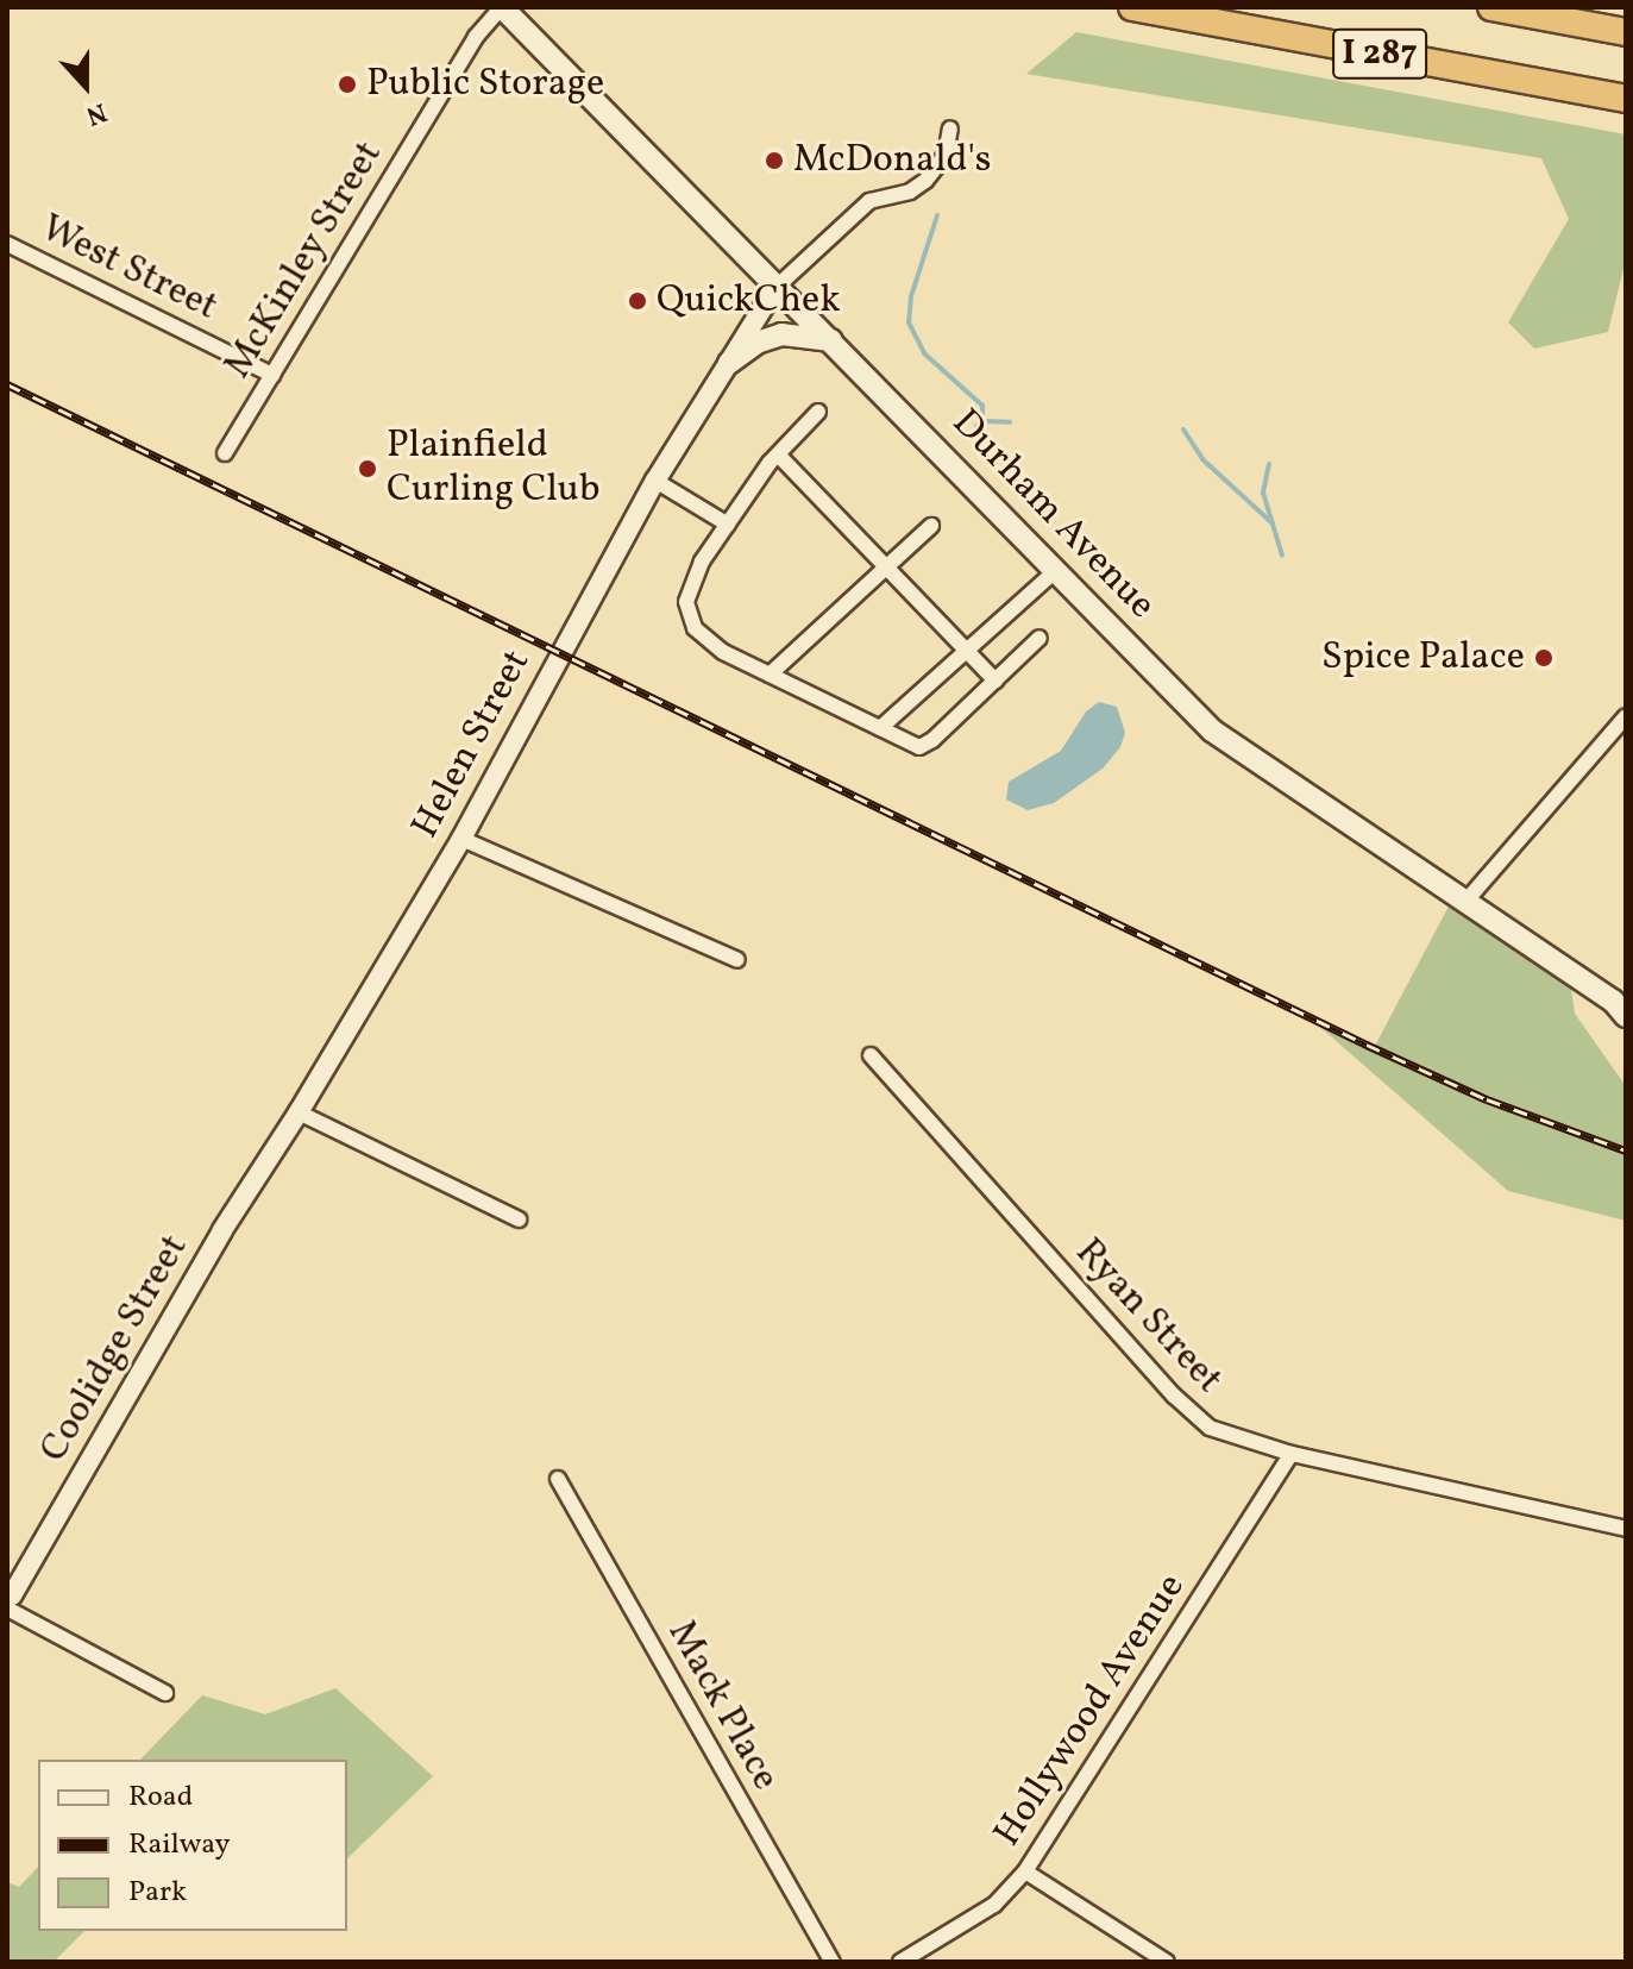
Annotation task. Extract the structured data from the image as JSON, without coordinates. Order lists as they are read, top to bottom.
{
  "streets": {
    "highway": ["I 287"],
    "main road": ["Durham Avenue"],
    "street": [
      "McKinley Street",
      "West Street",
      "Helen Street",
      "Ryan Street",
      "Coolidge Street",
      "Mack Place",
      "Hollywood Avenue"
    ]
  },
  "crossings": [
    ["McKinley Street", "West Street"],
    ["McKinley Street", "Durham Avenue"],
    ["Durham Avenue", "Helen Street"],
    ["Helen Street", "Coolidge Street"],
    ["Ryan Street", "Hollywood Avenue"]
  ],
  "places": [
    "Public Storage",
    "McDonald's",
    "QuickChek",
    "Plainfield Curling Club",
    "Spice Palace"
  ],
  "legend": ["Road", "Railway", "Park"],
  "north": "bottom"
}
